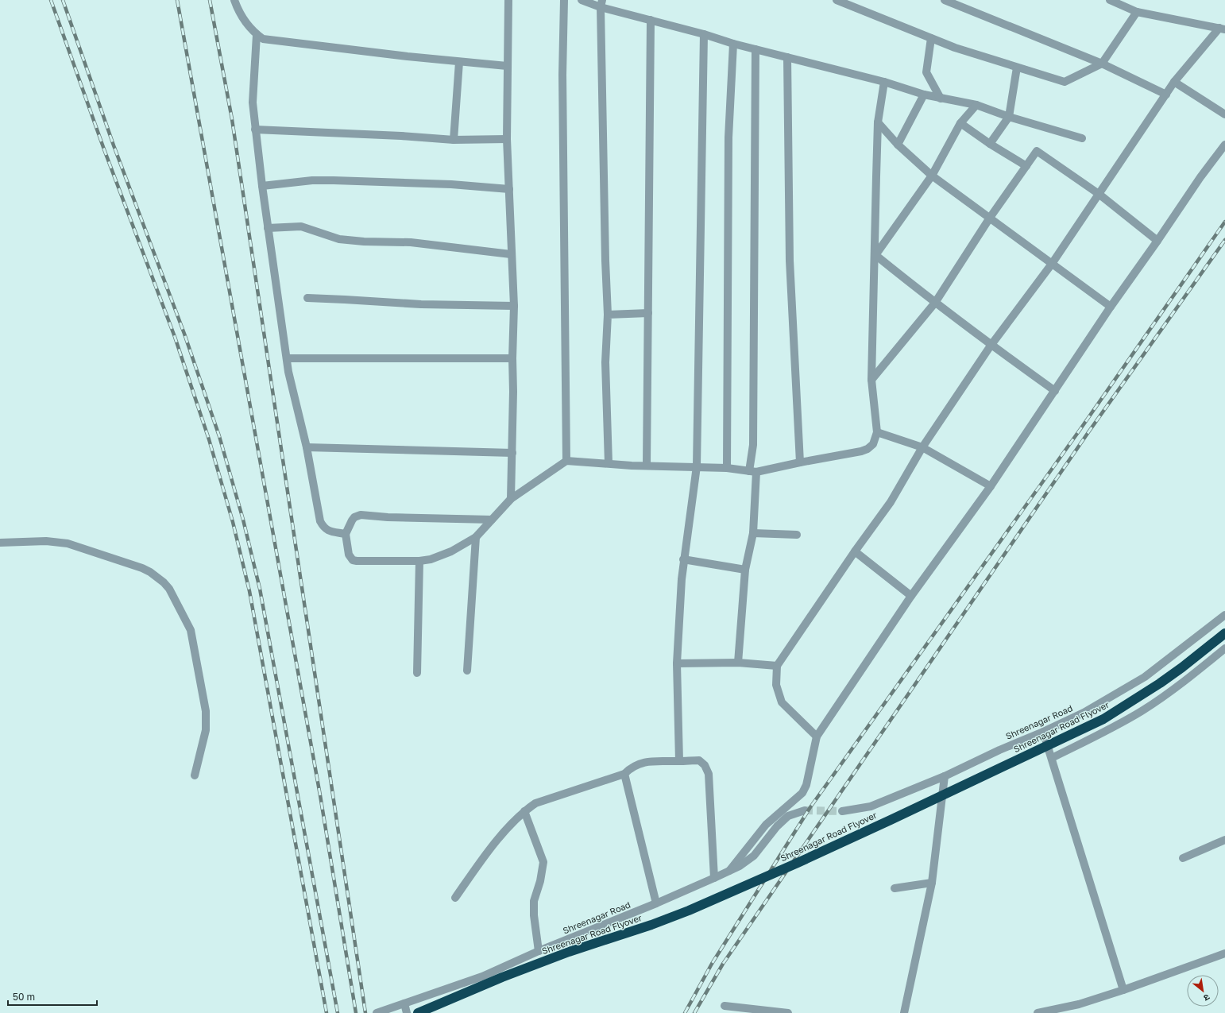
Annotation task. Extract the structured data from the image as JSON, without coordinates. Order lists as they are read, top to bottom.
{
  "streets": {
    "highway": ["Shreenagar Road Flyover"],
    "street": ["Shreenagar Road"]
  },
  "scale_bar": "50 m",
  "north": "bottom right"
}
